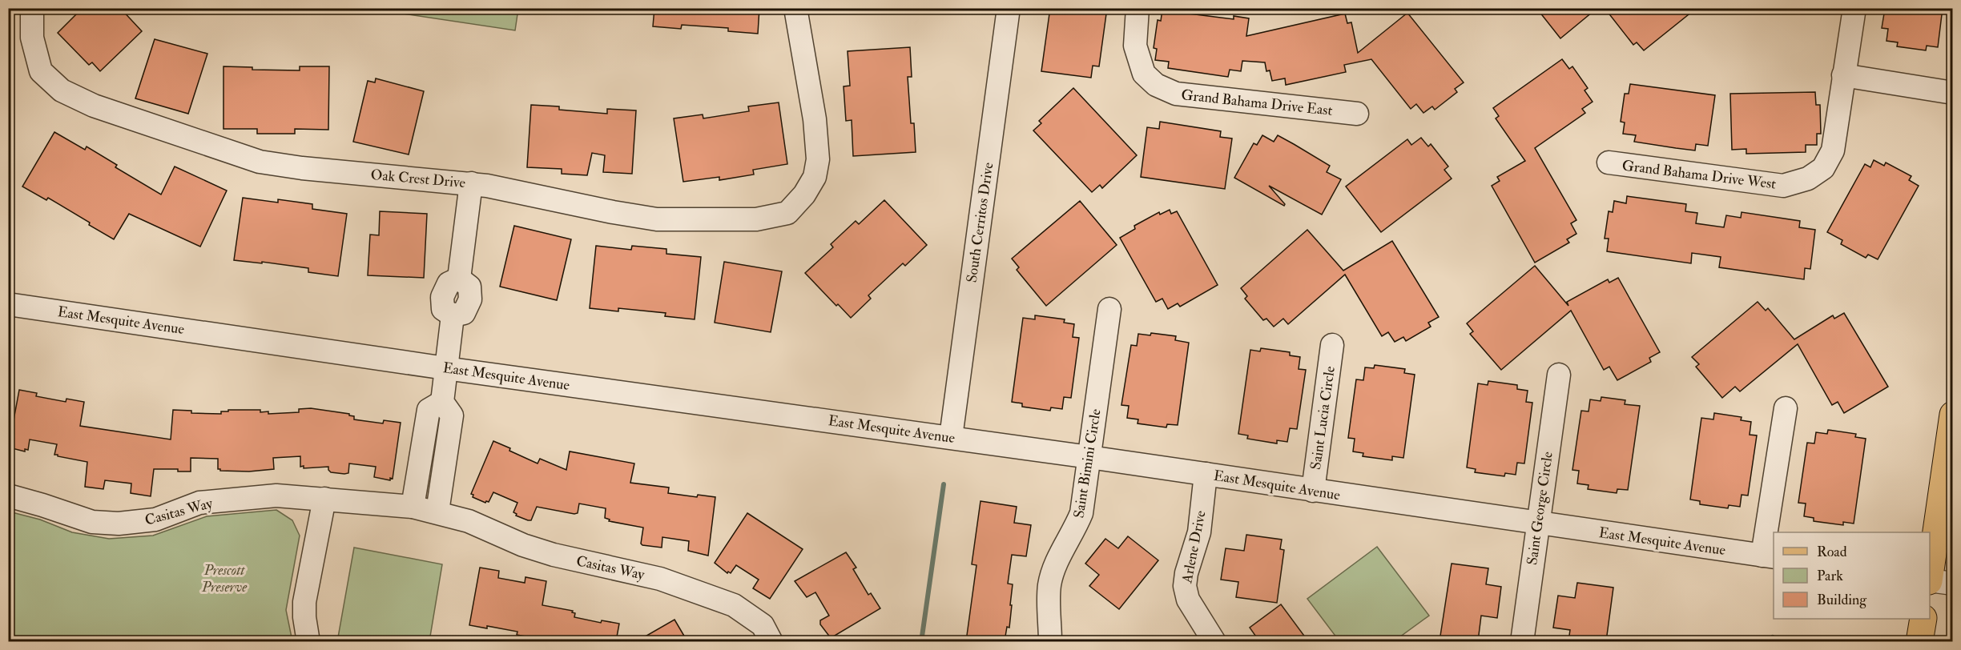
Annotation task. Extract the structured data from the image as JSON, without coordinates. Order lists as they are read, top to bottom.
{
  "streets": {
    "street": [
      "Grand Bahama Drive East",
      "Grand Bahama Drive West",
      "Oak Crest Drive",
      "South Cerritos Drive",
      "East Mesquite Avenue",
      "Saint Lucia Circle",
      "Saint Bimini Circle",
      "Saint George Circle",
      "Casitas Way",
      "Arlene Drive"
    ]
  },
  "crossings": [
    ["South Cerritos Drive", "East Mesquite Avenue"],
    ["East Mesquite Avenue", "Saint Lucia Circle"],
    ["East Mesquite Avenue", "Saint Bimini Circle"],
    ["East Mesquite Avenue", "Saint George Circle"],
    ["East Mesquite Avenue", "Arlene Drive"]
  ],
  "parks": ["Prescott Preserve"],
  "legend": ["Road", "Park", "Building"]
}
